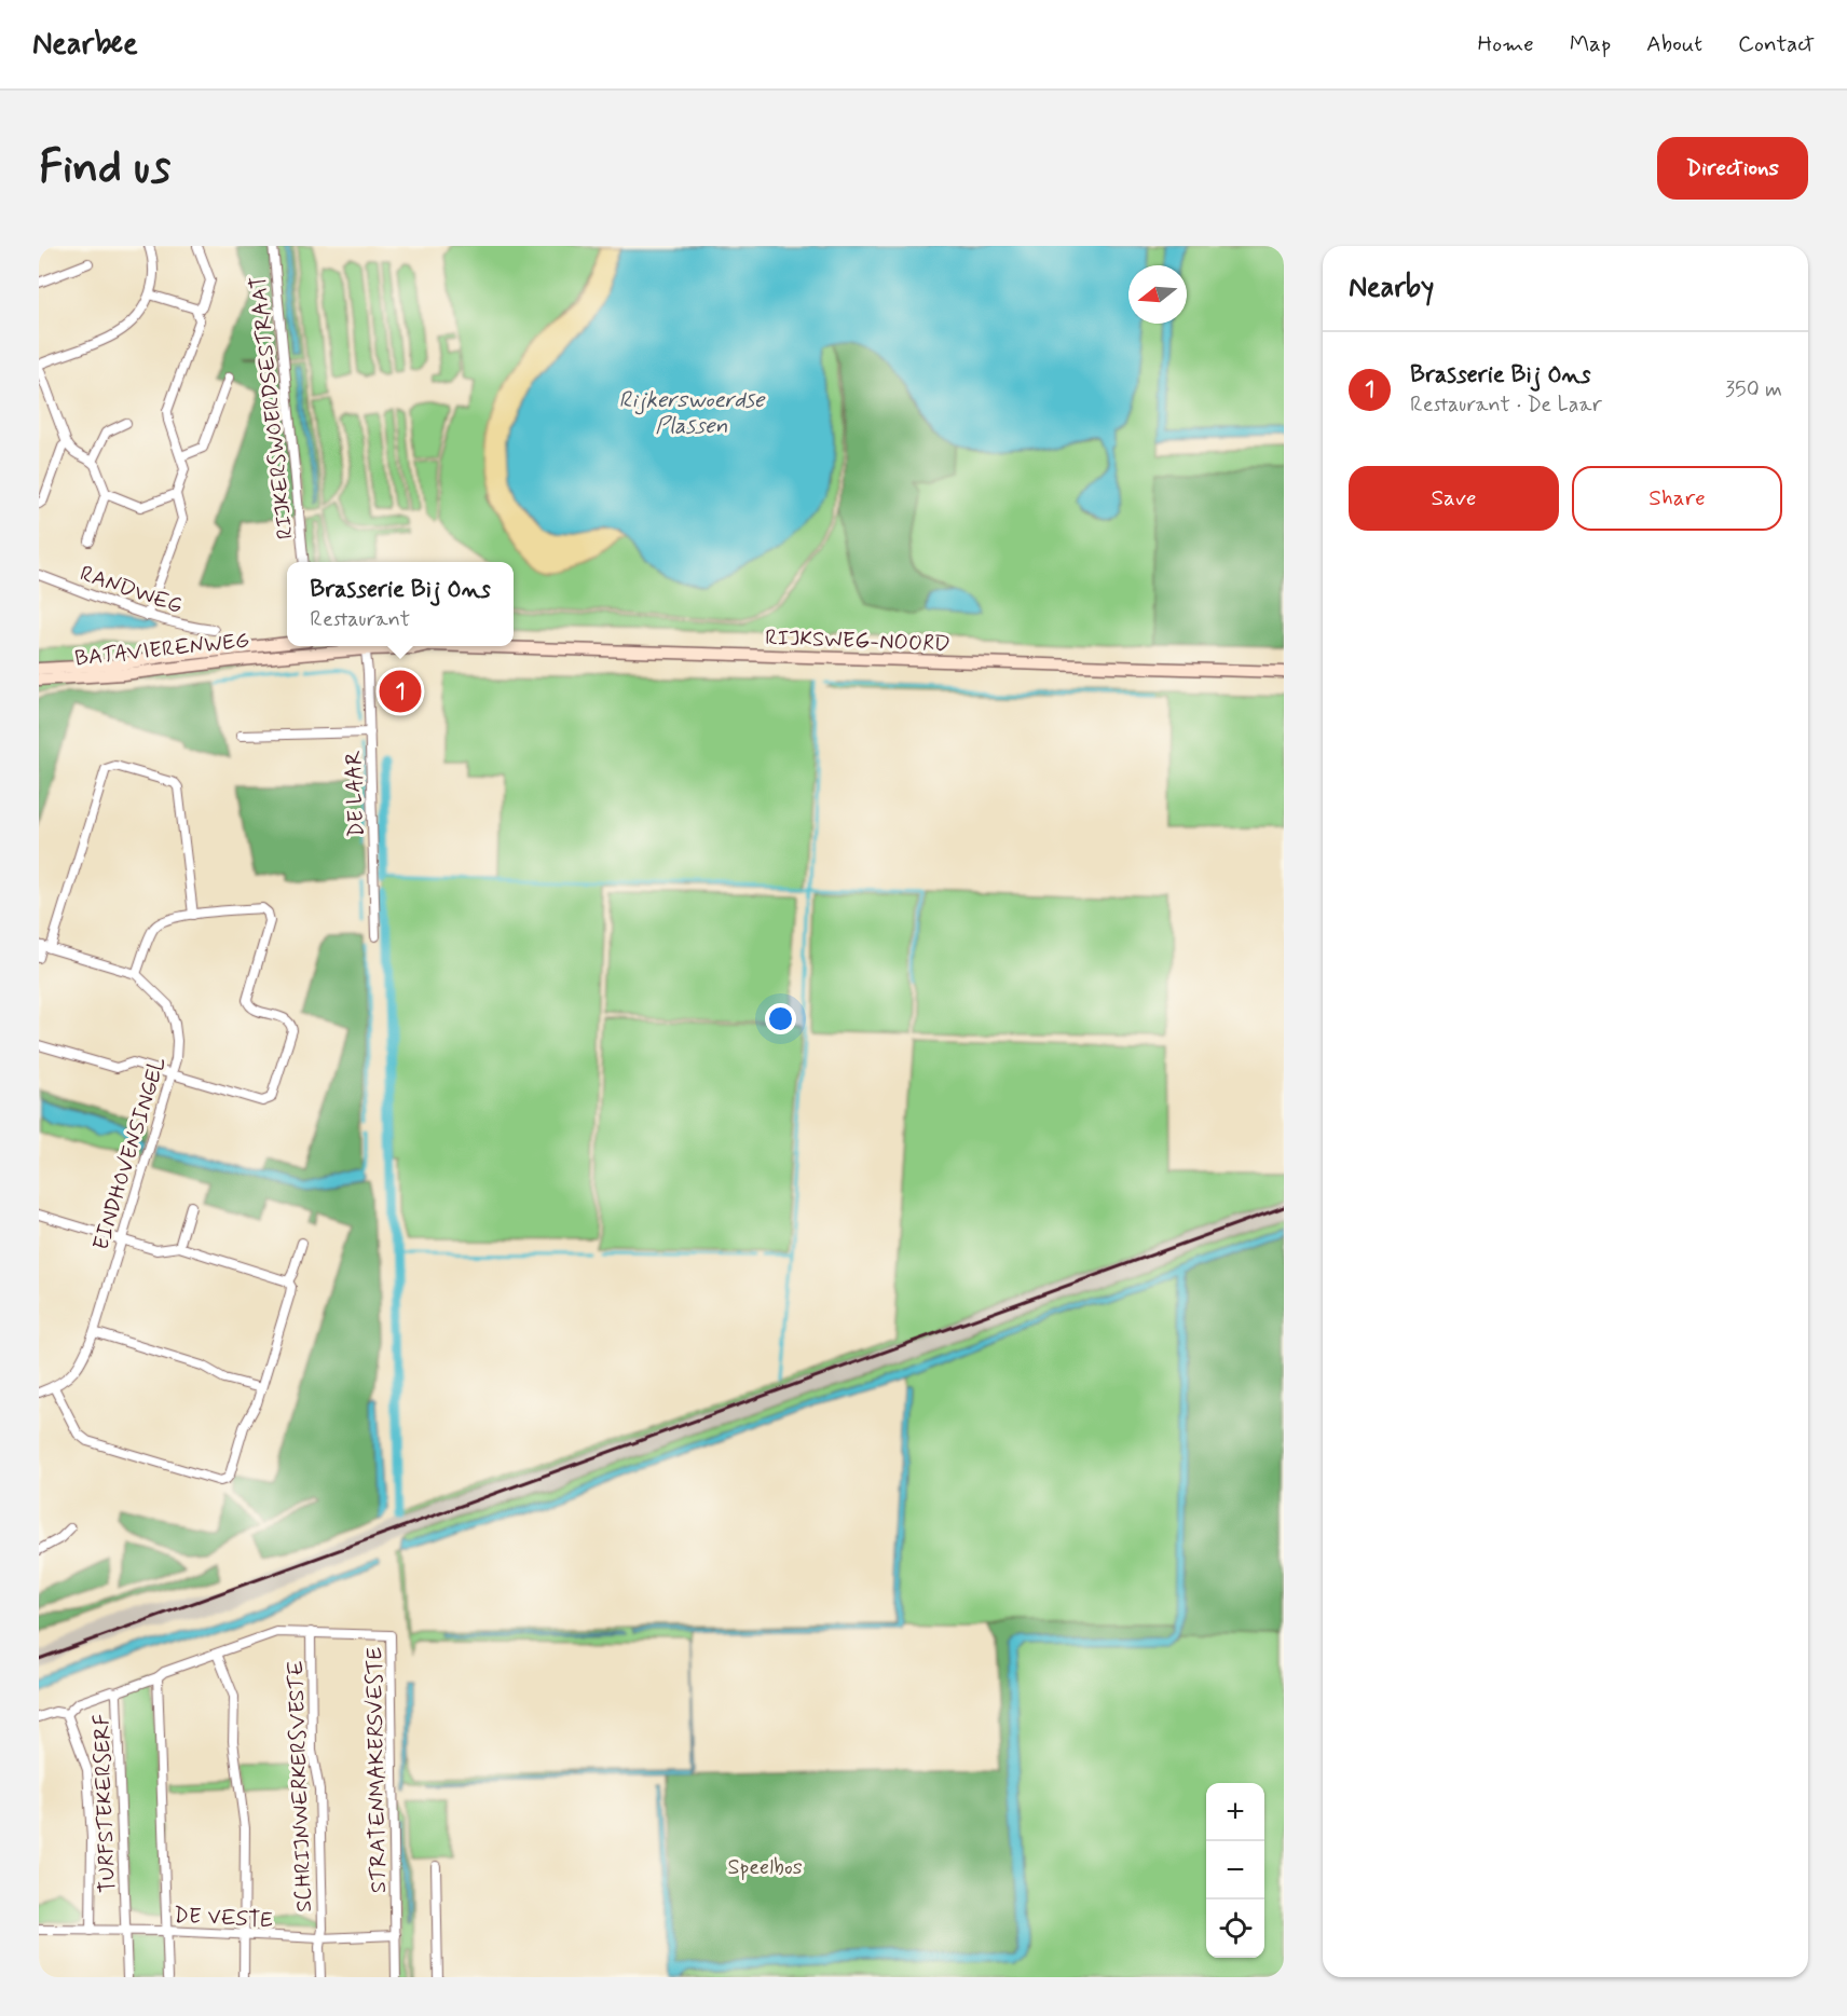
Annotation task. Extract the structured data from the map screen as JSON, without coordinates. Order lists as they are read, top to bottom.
{
  "streets": {
    "main road": ["RIJKSWEG-NOORD", "BATAVIERENWEG"],
    "street": [
      "RIJKERSWOERDSESTRAAT",
      "RANDWEG",
      "DE LAAR",
      "EINDHOVENSINGEL",
      "STRATENMAKERSVESTE",
      "SCHRIJNWERKERSVESTE",
      "TURFSTEKERSERF",
      "DE VESTE"
    ]
  },
  "crossings": [
    ["STRATENMAKERSVESTE", "SCHRIJNWERKERSVESTE"],
    ["STRATENMAKERSVESTE", "TURFSTEKERSERF"],
    ["STRATENMAKERSVESTE", "DE VESTE"],
    ["SCHRIJNWERKERSVESTE", "DE VESTE"],
    ["TURFSTEKERSERF", "DE VESTE"]
  ],
  "water": ["Rijkerswoerdse Plassen"],
  "parks": ["Speelbos"],
  "north": "left",
  "page": {
    "header": "Nearbee",
    "nav": [
      "Home",
      "Map",
      "About",
      "Contact"
    ],
    "buttons": [
      "Directions",
      ["Save", "Share"]
    ],
    "title": "Find us",
    "heading": "Nearby",
    "list": [
      {
        "mark": "1",
        "name": "Brasserie Bij Ons",
        "note": "Restaurant · De Laar",
        "value": "350 m"
      }
    ],
    "popup": ["Brasserie Bij Ons", "Restaurant"],
    "pins": "1",
    "map_buttons": ["+", "−"]
  }
}
